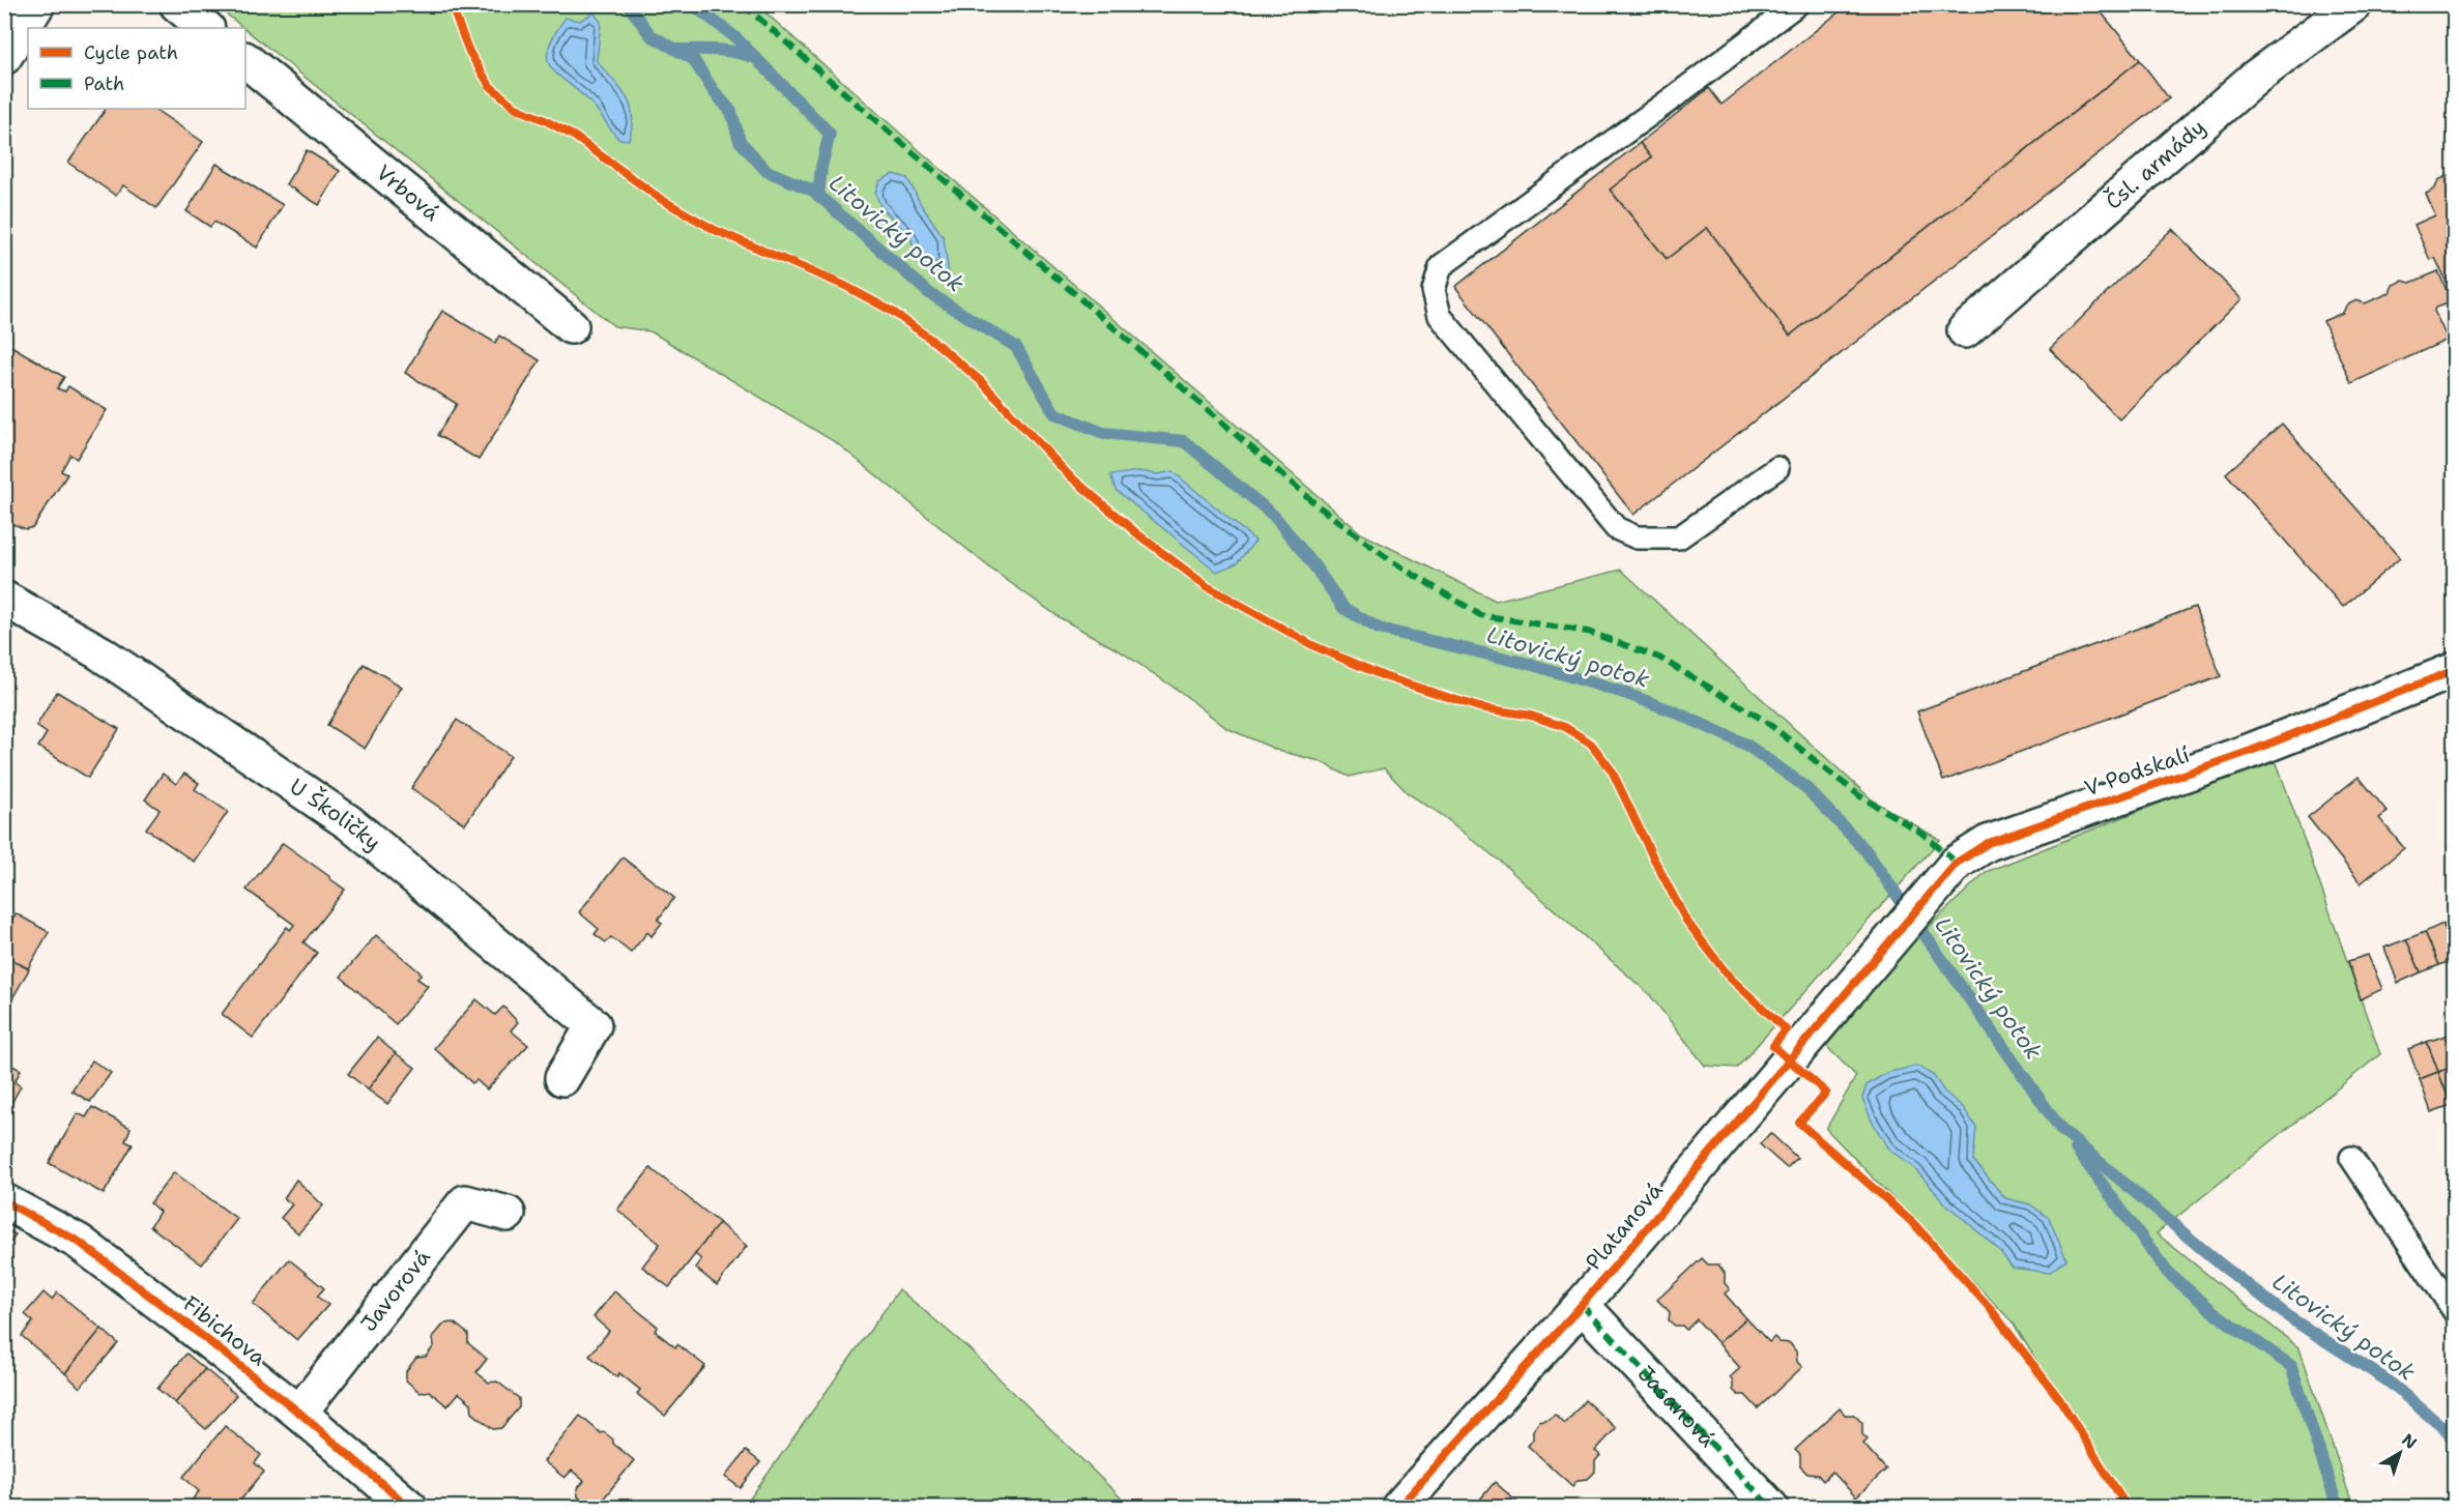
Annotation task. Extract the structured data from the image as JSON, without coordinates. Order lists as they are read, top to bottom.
{
  "streets": {
    "street": [
      "Čsl. armády",
      "Vrbová",
      "V Podskalí",
      "U Školičky",
      "Platanová",
      "Javorová",
      "Fibichova",
      "Jasanová"
    ]
  },
  "crossings": [
    ["V Podskalí", "Platanová"],
    ["Platanová", "Jasanová"],
    ["Javorová", "Fibichova"]
  ],
  "water": ["Litovický potok"],
  "legend": ["Cycle path", "Path"],
  "north": "top right"
}
